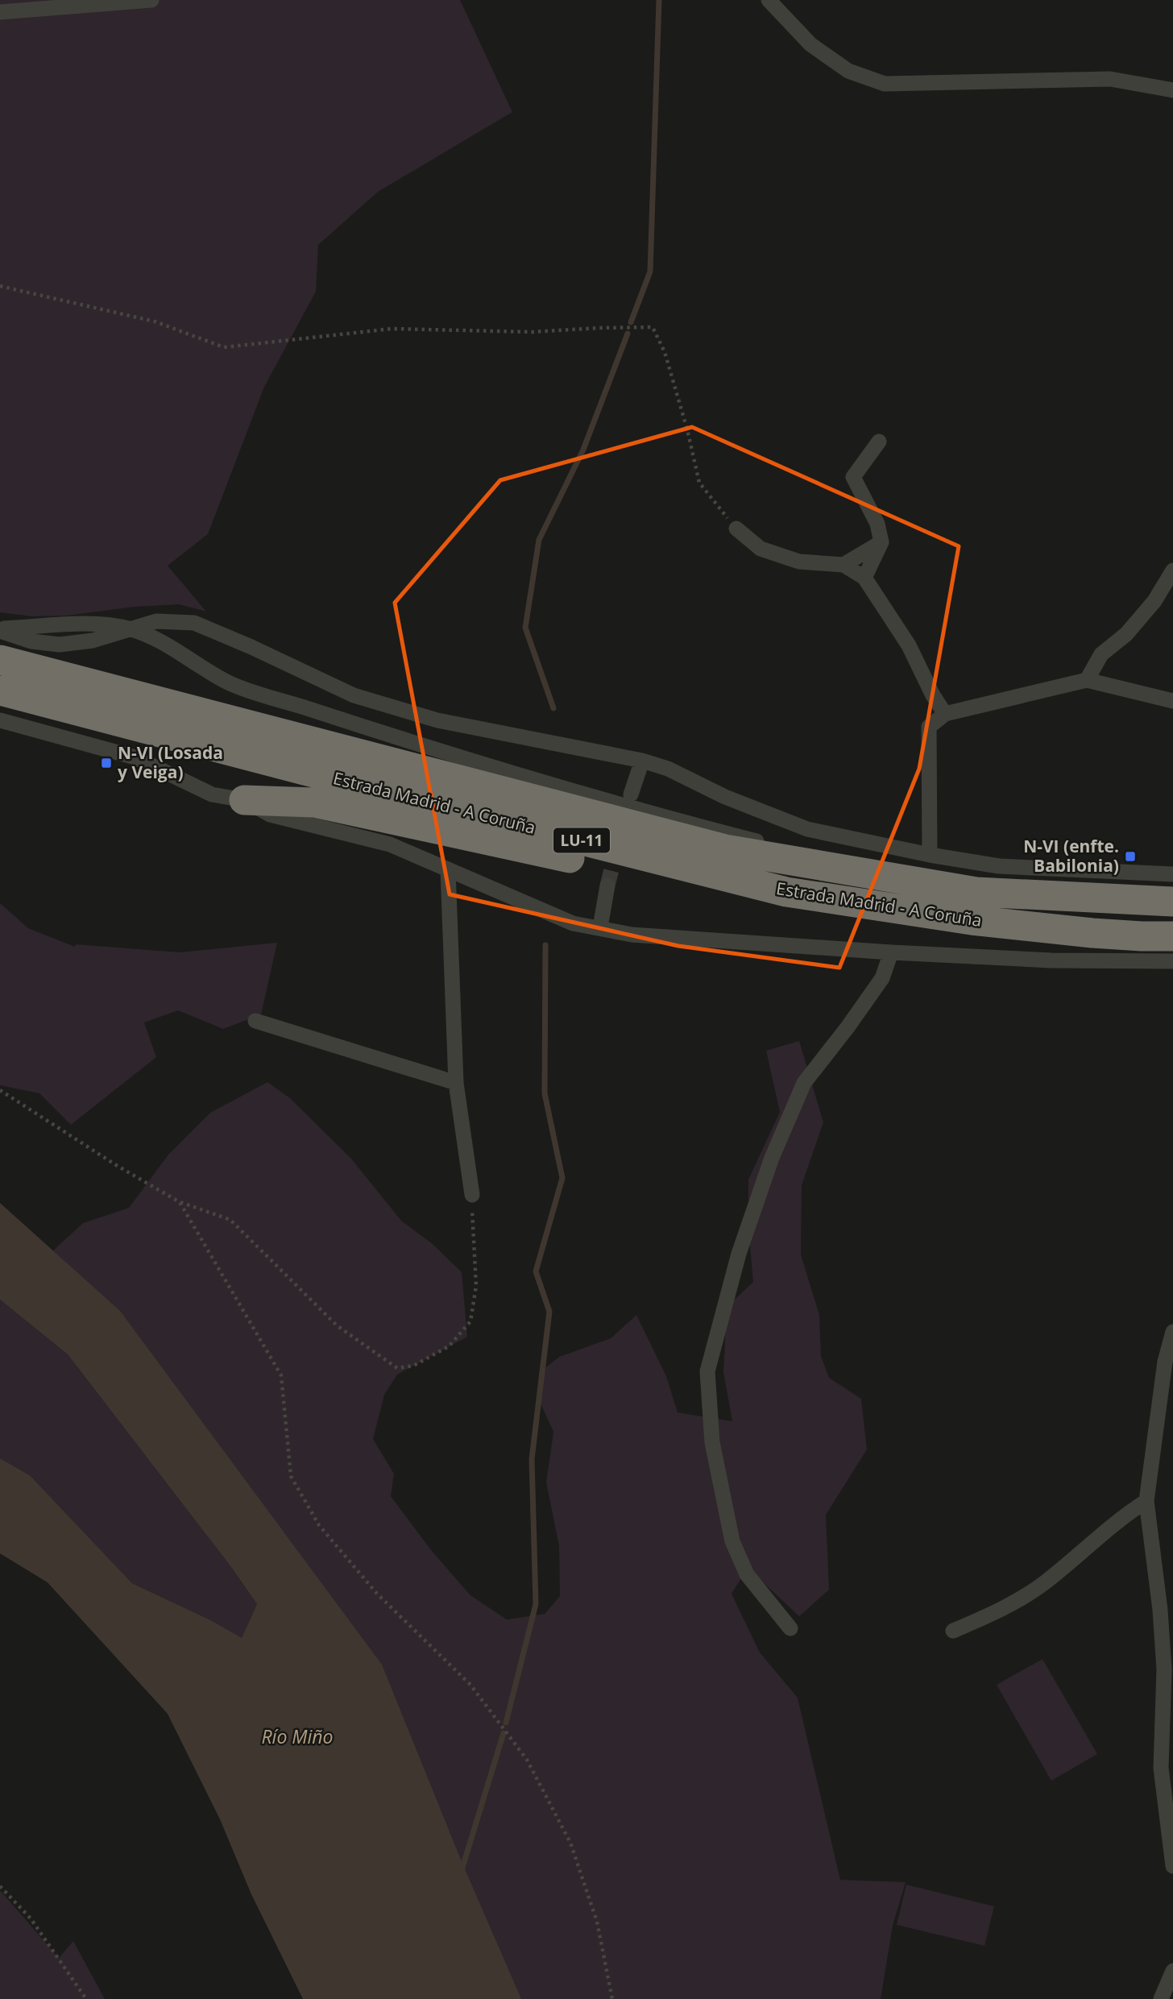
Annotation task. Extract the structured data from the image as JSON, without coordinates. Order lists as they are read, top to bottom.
{
  "streets": {
    "highway": ["Estrada Madrid - A Coruña", "LU-11"]
  },
  "water": ["Río Miño"],
  "places": {
    "transit": ["N-VI (Losada y Veiga)", "N-VI (enfte. Babilonia)"]
  }
}
